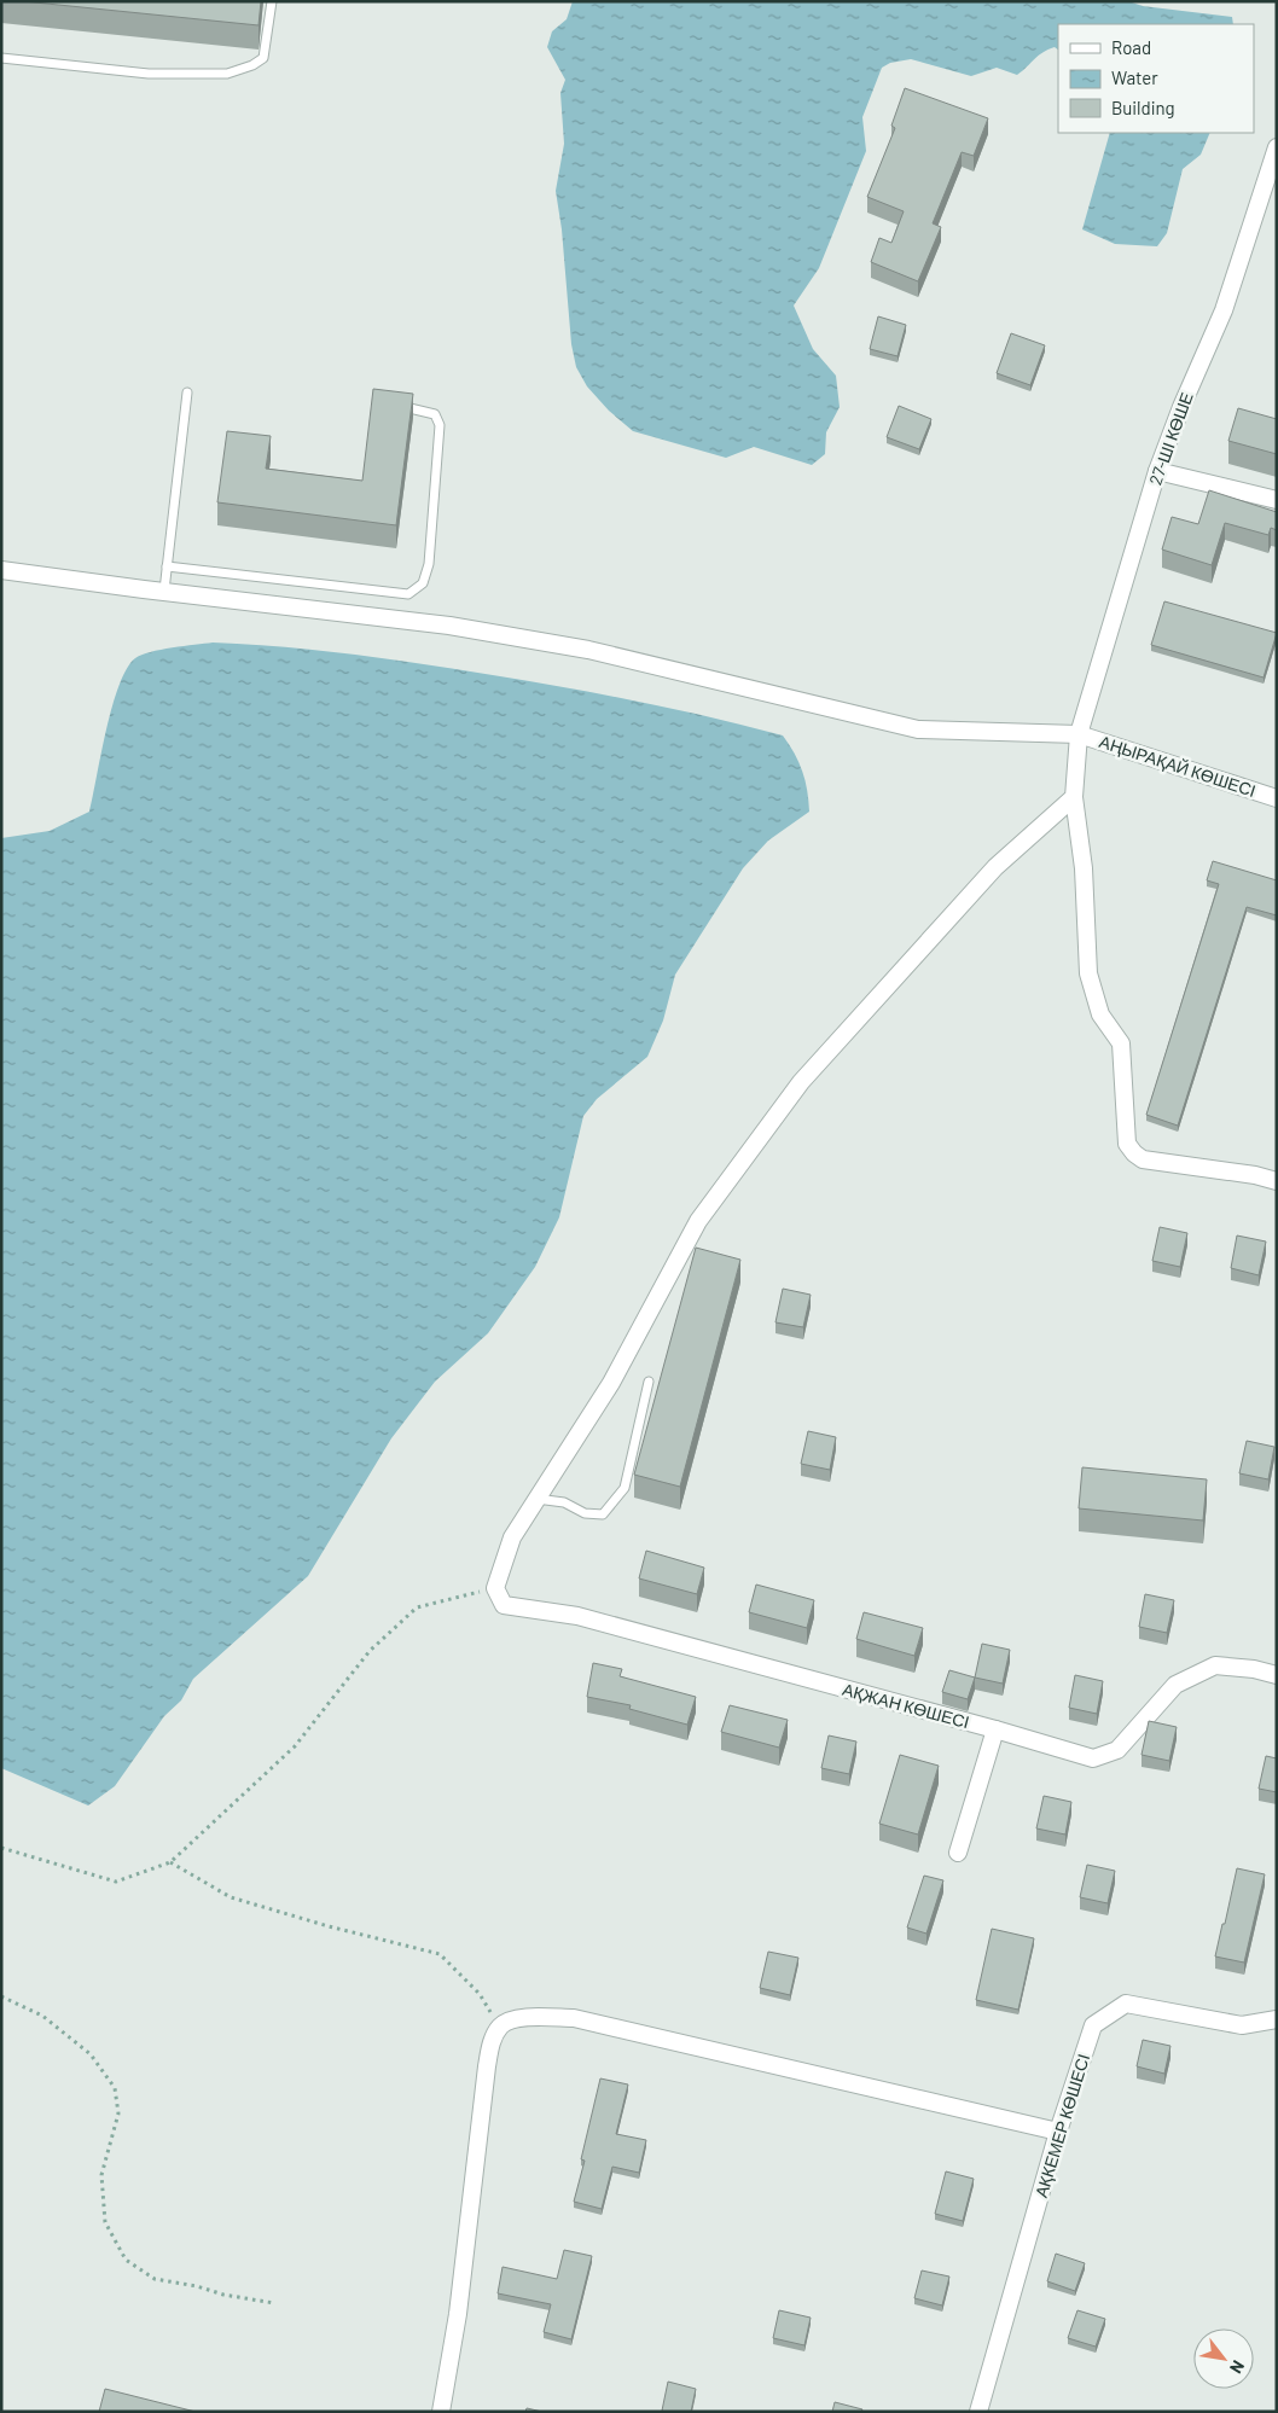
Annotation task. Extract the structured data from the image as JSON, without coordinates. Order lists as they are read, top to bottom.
{
  "streets": {
    "street": [
      "27-ШІ КӨШЕ",
      "АҢЫРАҚАЙ КӨШЕСІ",
      "АҚЖАН КӨШЕСІ",
      "АҚКЕМЕР КӨШЕСІ"
    ]
  },
  "crossings": [
    ["27-ШІ КӨШЕ", "АҢЫРАҚАЙ КӨШЕСІ"]
  ],
  "legend": ["Road", "Water", "Building"],
  "north": "bottom right"
}
